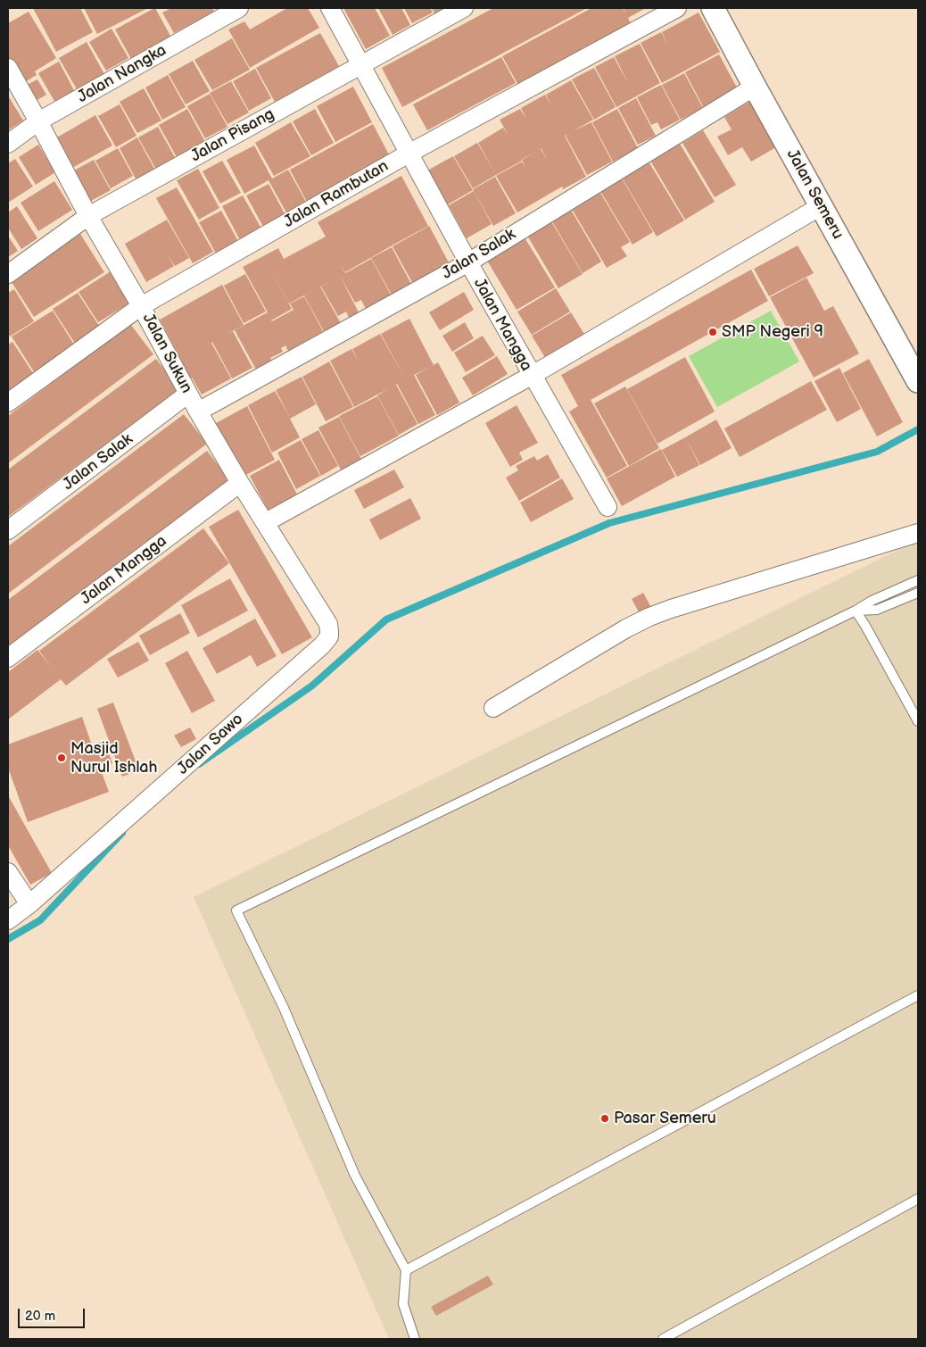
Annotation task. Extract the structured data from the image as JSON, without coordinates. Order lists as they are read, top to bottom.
{
  "streets": {
    "street": [
      "Jalan Nangka",
      "Jalan Pisang",
      "Jalan Rambutan",
      "Jalan Semeru",
      "Jalan Salak",
      "Jalan Mangga",
      "Jalan Sukun",
      "Jalan Sawo"
    ]
  },
  "crossings": [
    ["Jalan Nangka", "Jalan Sukun"],
    ["Jalan Pisang", "Jalan Mangga"],
    ["Jalan Pisang", "Jalan Sukun"],
    ["Jalan Rambutan", "Jalan Mangga"],
    ["Jalan Rambutan", "Jalan Sukun"],
    ["Jalan Semeru", "Jalan Salak"],
    ["Jalan Salak", "Jalan Mangga"],
    ["Jalan Salak", "Jalan Sukun"],
    ["Jalan Mangga", "Jalan Sukun"],
    ["Jalan Sukun", "Jalan Sawo"]
  ],
  "places": ["SMP Negeri 9", "Masjid Nurul Ishlah", "Pasar Semeru"],
  "scale_bar": "20 m"
}
